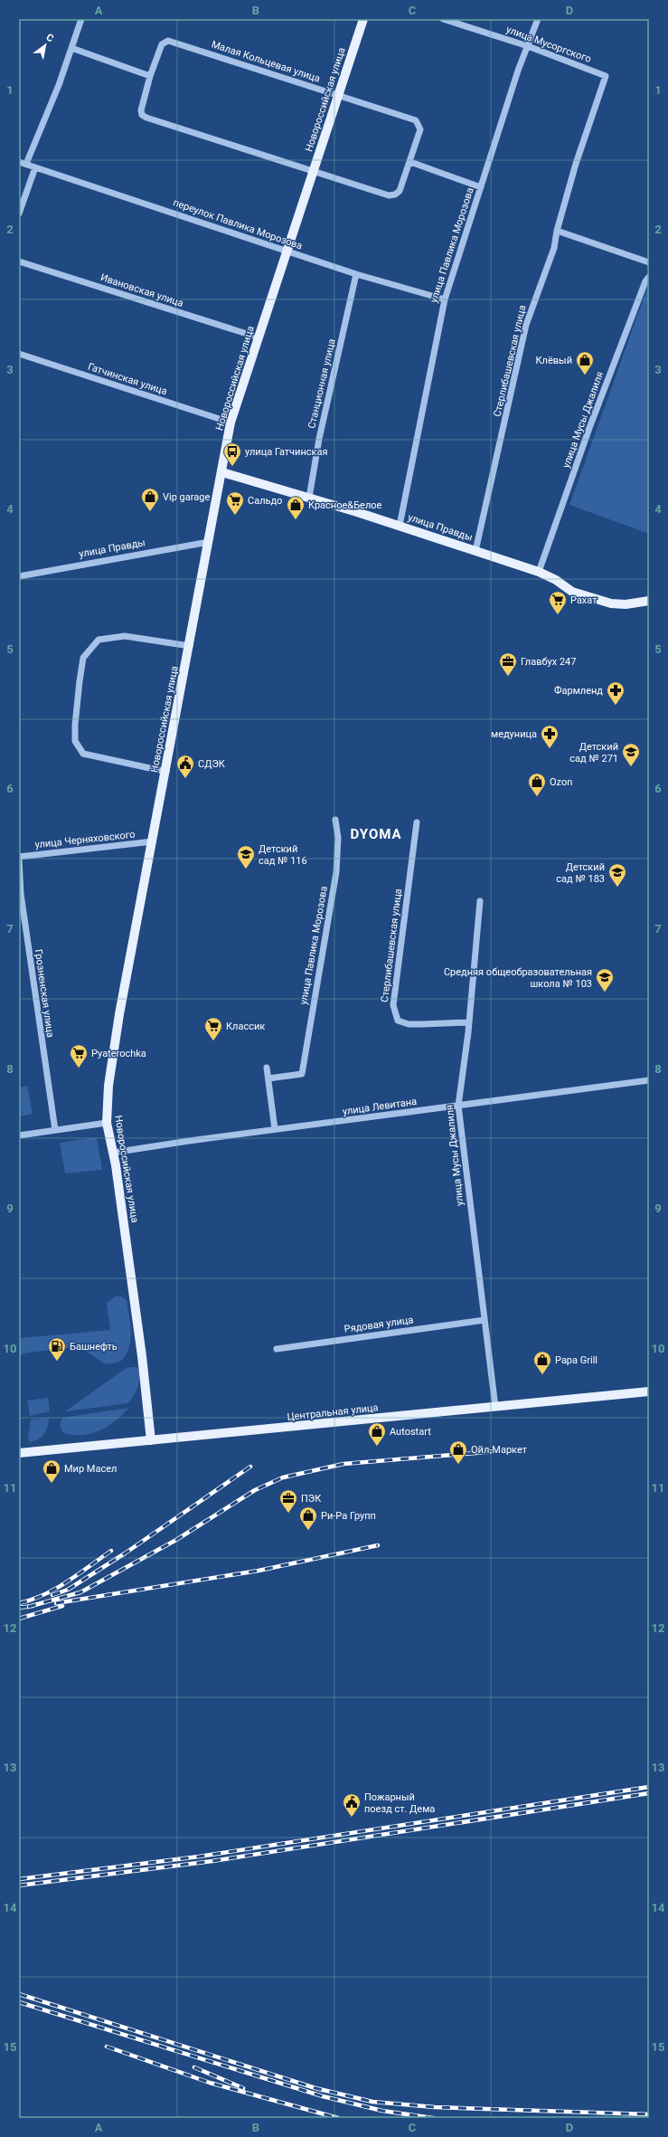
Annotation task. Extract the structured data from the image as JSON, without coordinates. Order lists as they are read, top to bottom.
{
  "streets": {
    "main road": ["Новороссийская улица", "улица Правды", "Центральная улица"],
    "street": [
      "улица Мусоргского",
      "Малая Кольцевая улица",
      "переулок Павлика Морозова",
      "улица Павлика Морозова",
      "Ивановская улица",
      "Стерлибашевская улица",
      "Гатчинская улица",
      "Станционная улица",
      "улица Мусы Джалиля",
      "улица Черняховского",
      "Грозненская улица",
      "улица Левитана",
      "Рядовая улица"
    ]
  },
  "crossings": [
    ["улица Мусоргского", "улица Павлика Морозова"],
    ["улица Мусоргского", "Стерлибашевская улица"],
    ["Малая Кольцевая улица", "Новороссийская улица"],
    ["Новороссийская улица", "переулок Павлика Морозова"],
    ["Новороссийская улица", "Ивановская улица"],
    ["Новороссийская улица", "Гатчинская улица"],
    ["Новороссийская улица", "улица Правды"],
    ["Новороссийская улица", "улица Черняховского"],
    ["Новороссийская улица", "улица Левитана"],
    ["Новороссийская улица", "Центральная улица"],
    ["переулок Павлика Морозова", "улица Павлика Морозова"],
    ["переулок Павлика Морозова", "Станционная улица"],
    ["улица Павлика Морозова", "улица Правды"],
    ["Стерлибашевская улица", "улица Мусы Джалиля"],
    ["Стерлибашевская улица", "улица Правды"],
    ["Станционная улица", "улица Правды"],
    ["улица Мусы Джалиля", "улица Правды"],
    ["улица Мусы Джалиля", "улица Левитана"],
    ["улица Мусы Джалиля", "Рядовая улица"],
    ["улица Мусы Джалиля", "Центральная улица"]
  ],
  "districts": ["DYOMA"],
  "places": {
    "shop": [
      "Клёвый",
      "Vip garage",
      "Красное&Белое",
      "Ozon",
      "Papa Grill",
      "Autostart",
      "Ойл-Маркет",
      "Мир Масел",
      "Ри-Ра Групп"
    ],
    "bus stop": ["улица Гатчинская"],
    "supermarket": [
      "Сальдо",
      "Рахат",
      "Классик",
      "Pyaterochka"
    ],
    "office": ["Главбух 247", "ПЭК"],
    "pharmacy": ["Фармленд", "медуница"],
    "school or university": [
      "Детский сад № 271",
      "Детский сад № 116",
      "Детский сад № 183",
      "Средняя общеобразовательная школа № 103"
    ],
    "public building": ["СДЭК", "Пожарный поезд ст. Дема"],
    "fuel station": ["Башнефть"]
  },
  "north": "top right",
  "grid": {
    "columns": [
      "A",
      "B",
      "C",
      "D"
    ],
    "rows": [
      "1",
      "2",
      "3",
      "4",
      "5",
      "6",
      "7",
      "8",
      "9",
      "10",
      "11",
      "12",
      "13",
      "14",
      "15"
    ]
  }
}
